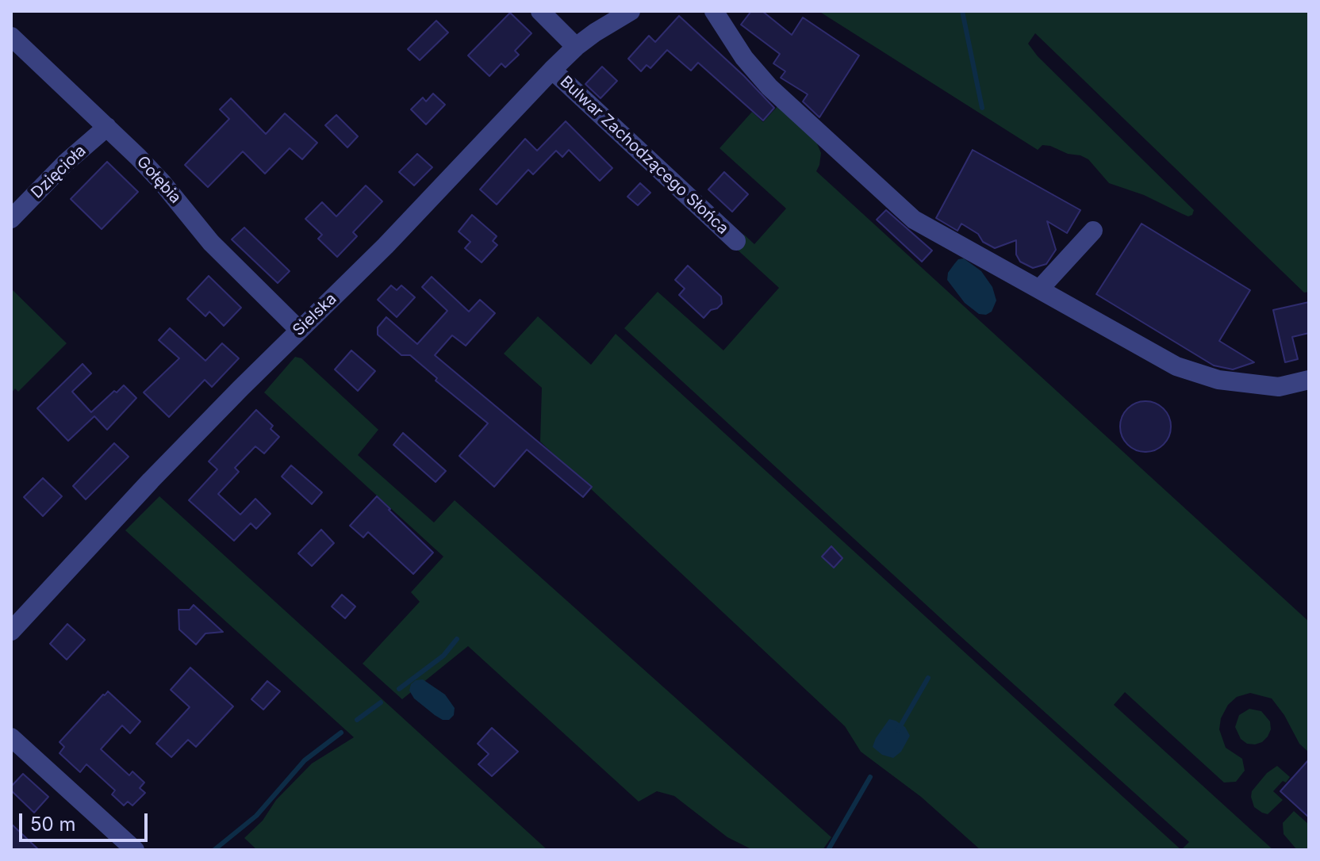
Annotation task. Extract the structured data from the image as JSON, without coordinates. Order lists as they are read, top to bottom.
{
  "streets": {
    "street": [
      "Bulwar Zachodzącego Słońca",
      "Dzięcioła",
      "Gołębia",
      "Sielska"
    ]
  },
  "crossings": [
    ["Bulwar Zachodzącego Słońca", "Sielska"],
    ["Dzięcioła", "Gołębia"],
    ["Gołębia", "Sielska"]
  ],
  "scale_bar": "50 m"
}
